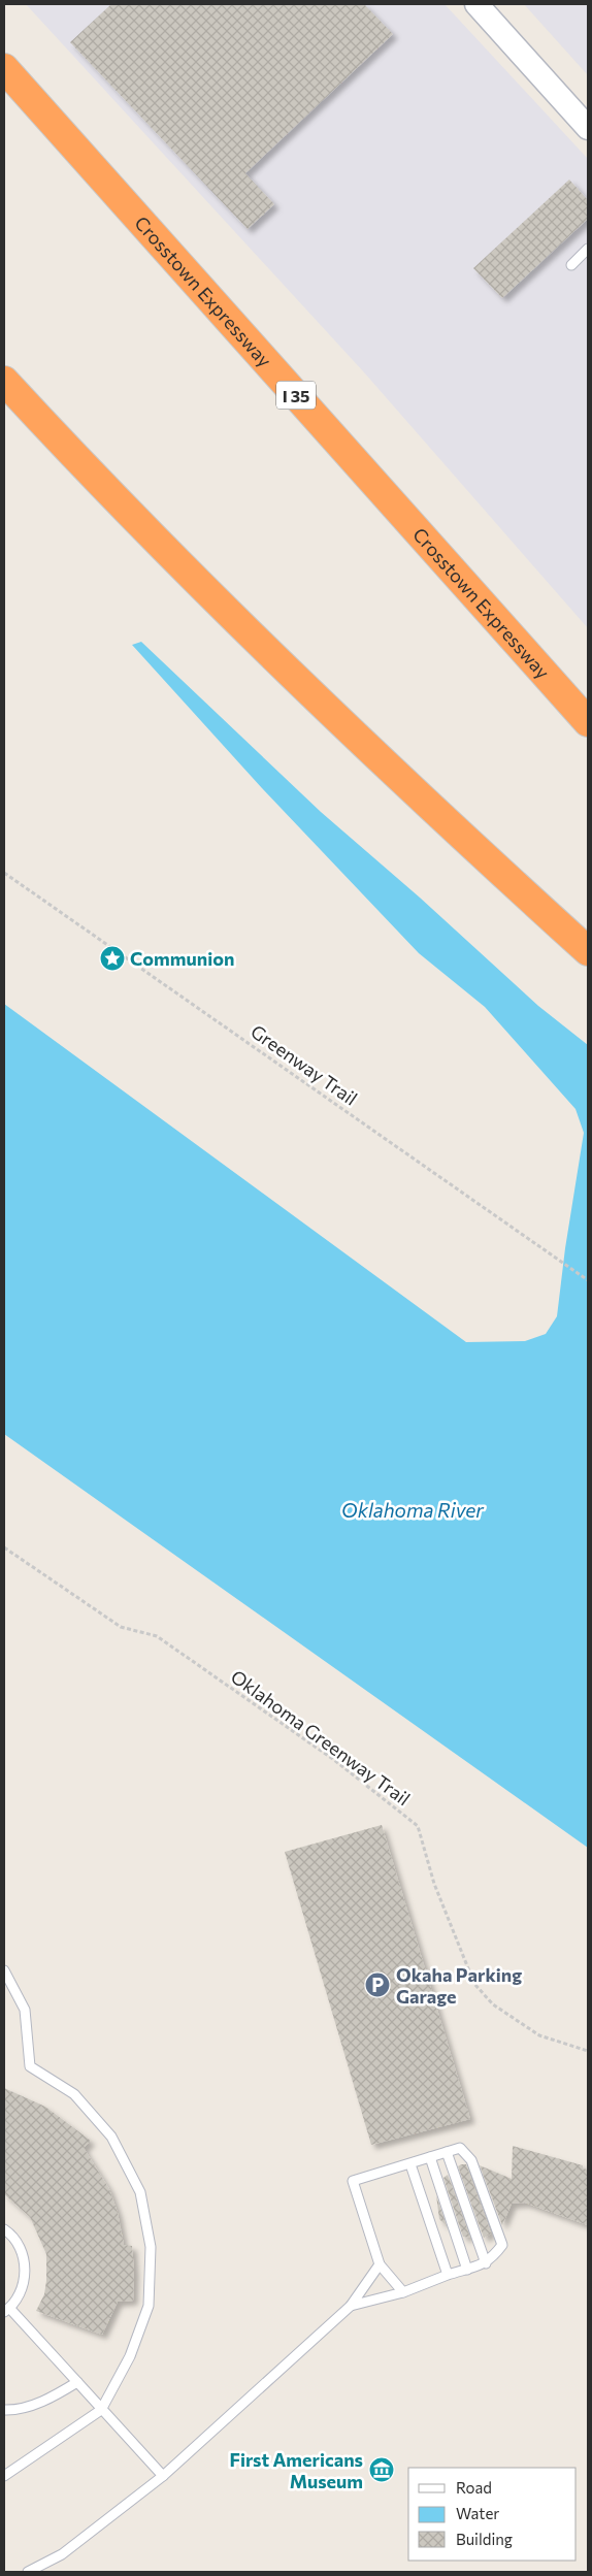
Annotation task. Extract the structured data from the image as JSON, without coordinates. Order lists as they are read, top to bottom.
{
  "streets": {
    "highway": ["Crosstown Expressway", "I 35"],
    "path": ["Greenway Trail", "Oklahoma Greenway Trail"]
  },
  "water": ["Oklahoma River"],
  "places": {
    "place": ["Communion"],
    "parking": ["Okaha Parking Garage"],
    "museum": ["First Americans Museum"]
  },
  "legend": ["Road", "Water", "Building"]
}
